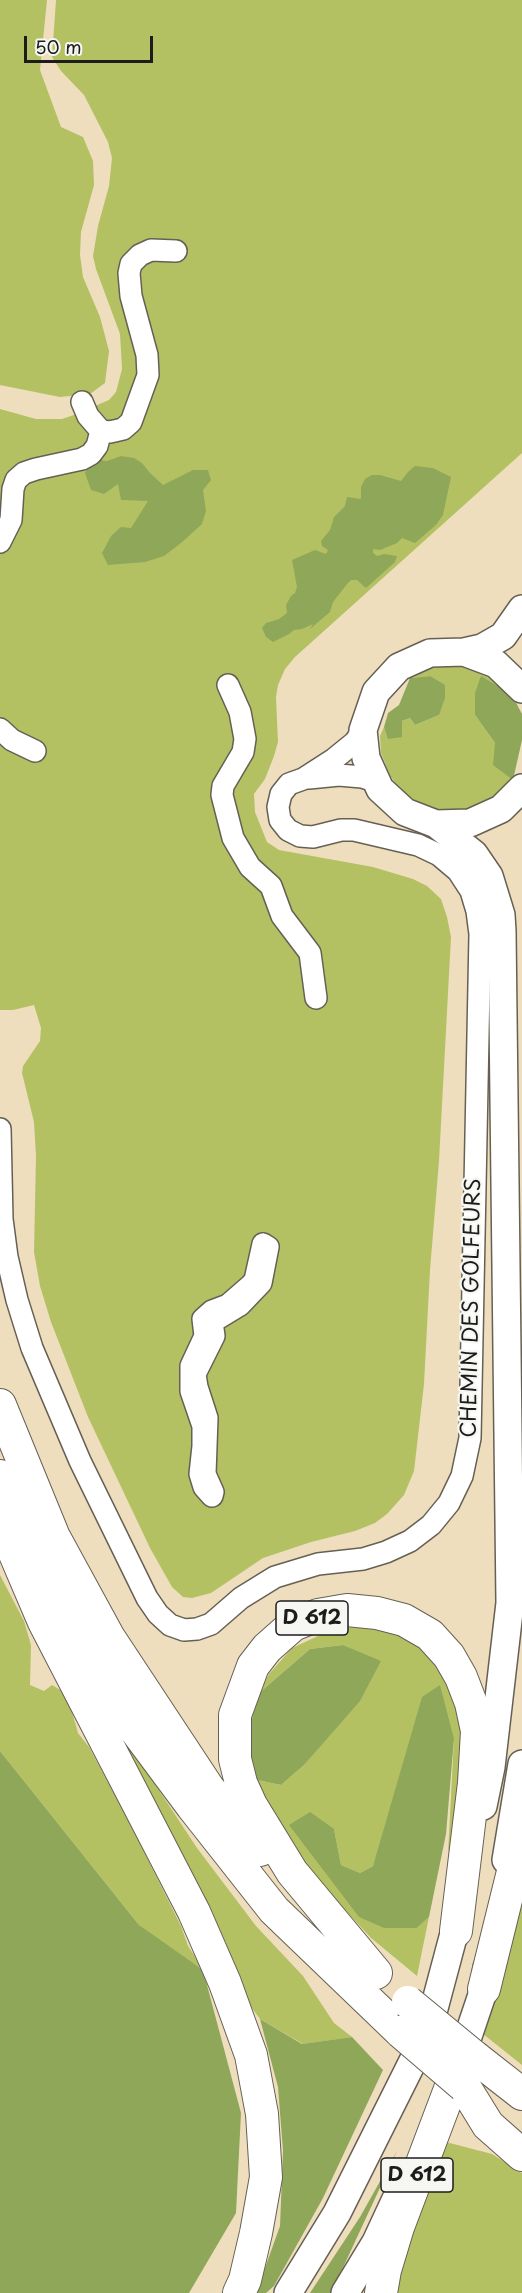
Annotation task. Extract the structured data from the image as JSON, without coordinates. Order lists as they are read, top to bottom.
{
  "streets": {
    "highway": ["D 612"],
    "street": ["CHEMIN DES GOLFEURS"]
  },
  "scale_bar": "50 m"
}
